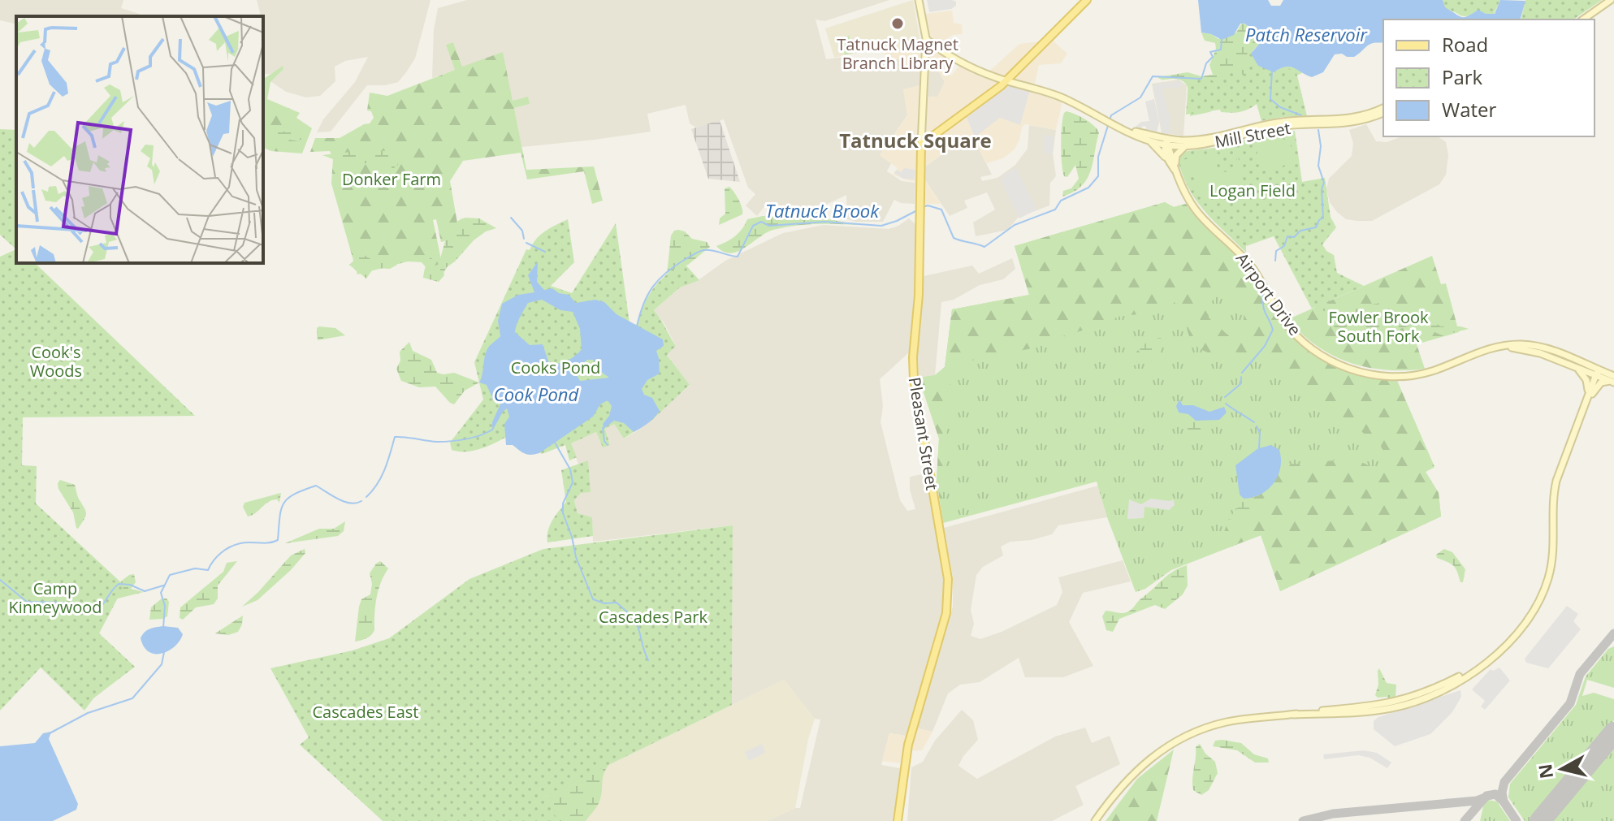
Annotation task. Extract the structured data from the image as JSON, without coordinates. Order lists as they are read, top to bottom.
{
  "streets": {
    "main road": ["Mill Street", "Airport Drive", "Pleasant Street"]
  },
  "crossings": [
    ["Mill Street", "Airport Drive"],
    ["Mill Street", "Pleasant Street"]
  ],
  "districts": ["Tatnuck Square"],
  "water": ["Patch Reservoir", "Tatnuck Brook", "Cook Pond"],
  "parks": [
    "Donker Farm",
    "Logan Field",
    "Fowler Brook South Fork",
    "Cook's Woods",
    "Cooks Pond",
    "Camp Kinneywood",
    "Cascades Park",
    "Cascades East"
  ],
  "places": ["Tatnuck Magnet Branch Library"],
  "legend": ["Road", "Park", "Water"],
  "north": "left"
}
